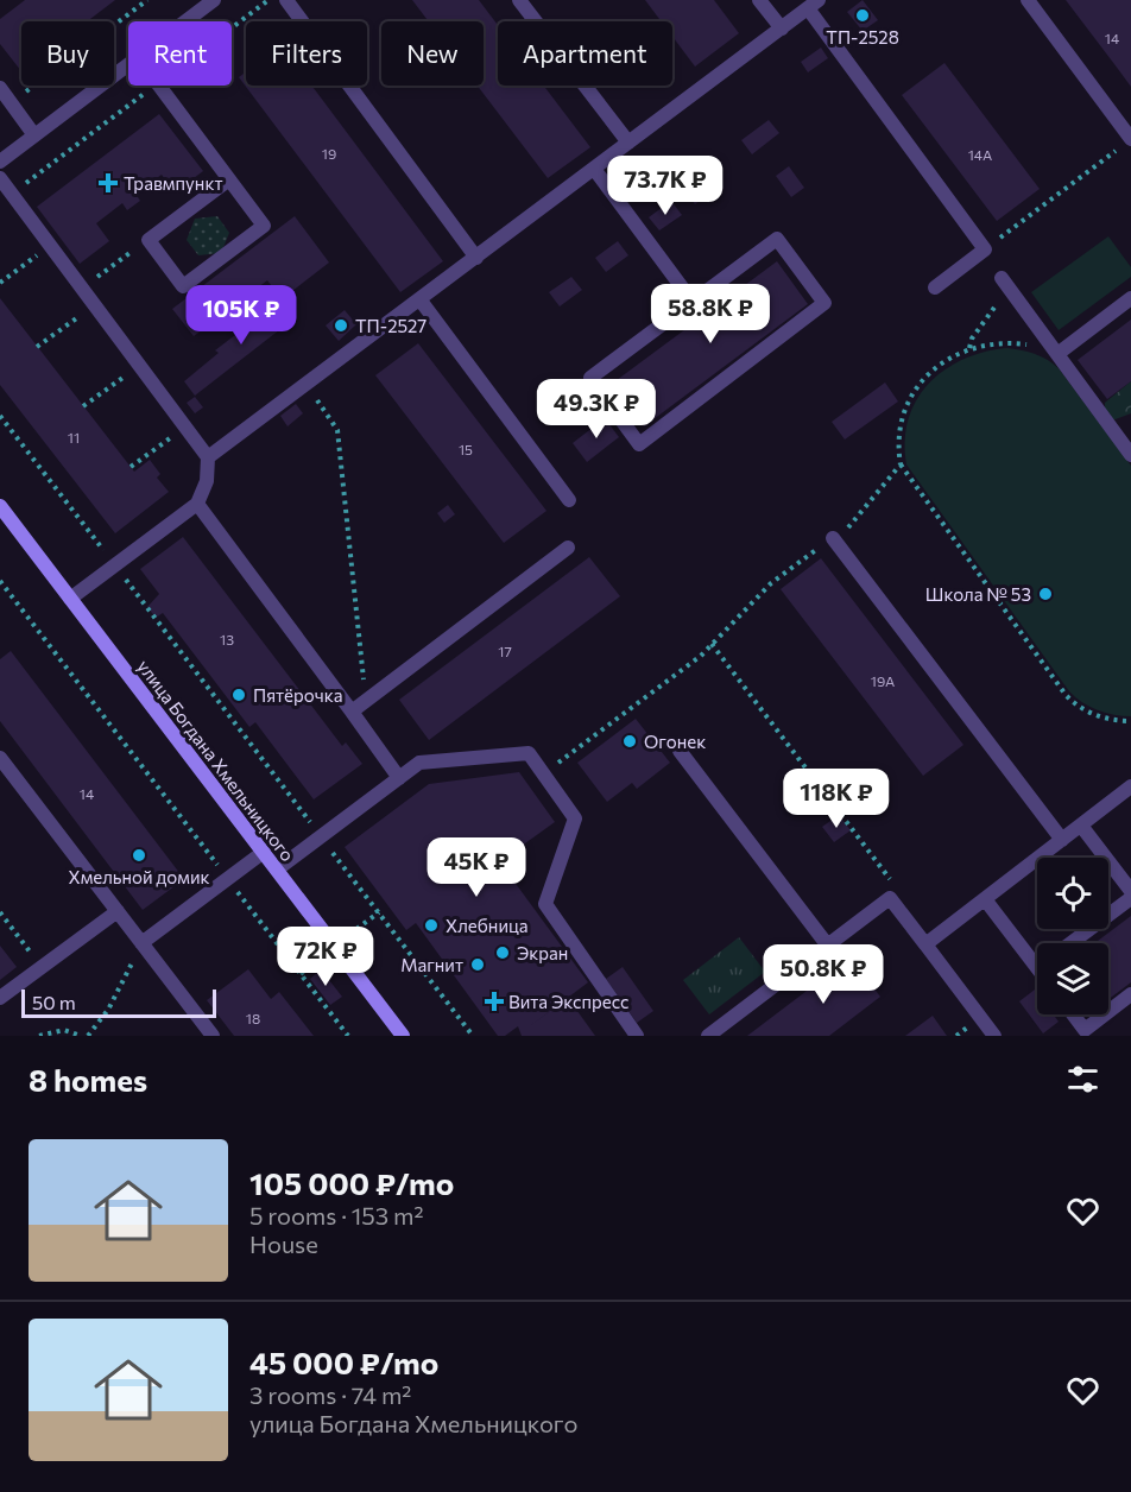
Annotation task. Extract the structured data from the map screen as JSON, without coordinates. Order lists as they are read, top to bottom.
{
  "streets": {
    "street": ["улица Богдана Хмельницкого"]
  },
  "places": {
    "other": [
      "ТП-2528",
      "ТП-2527",
      "Школа № 53",
      "Пятёрочка",
      "Огонек",
      "Хмельной домик",
      "Хлебница",
      "Экран",
      "Магнит"
    ],
    "health": ["Травмпункт", "Вита Экспресс"]
  },
  "house_numbers": [
    "14",
    "19",
    "14А",
    "11",
    "15",
    "13",
    "17",
    "19А",
    "14",
    "18"
  ],
  "scale_bar": "50 m",
  "page": {
    "chip": [
      "Buy",
      "Rent",
      "Filters",
      "New",
      "Apartment"
    ],
    "price": [
      "73.7K ₽",
      "58.8K ₽",
      "105K ₽",
      "49.3K ₽",
      "118K ₽",
      "45K ₽",
      "72K ₽",
      "50.8K ₽"
    ],
    "scale": "50 m",
    "heading": "8 homes",
    "list": [
      {
        "name": "105 000 ₽/mo",
        "note": "5 rooms · 153 m² · House"
      },
      {
        "name": "45 000 ₽/mo",
        "note": "3 rooms · 74 m² · улица Богдана Хмельницкого"
      }
    ]
  }
}
